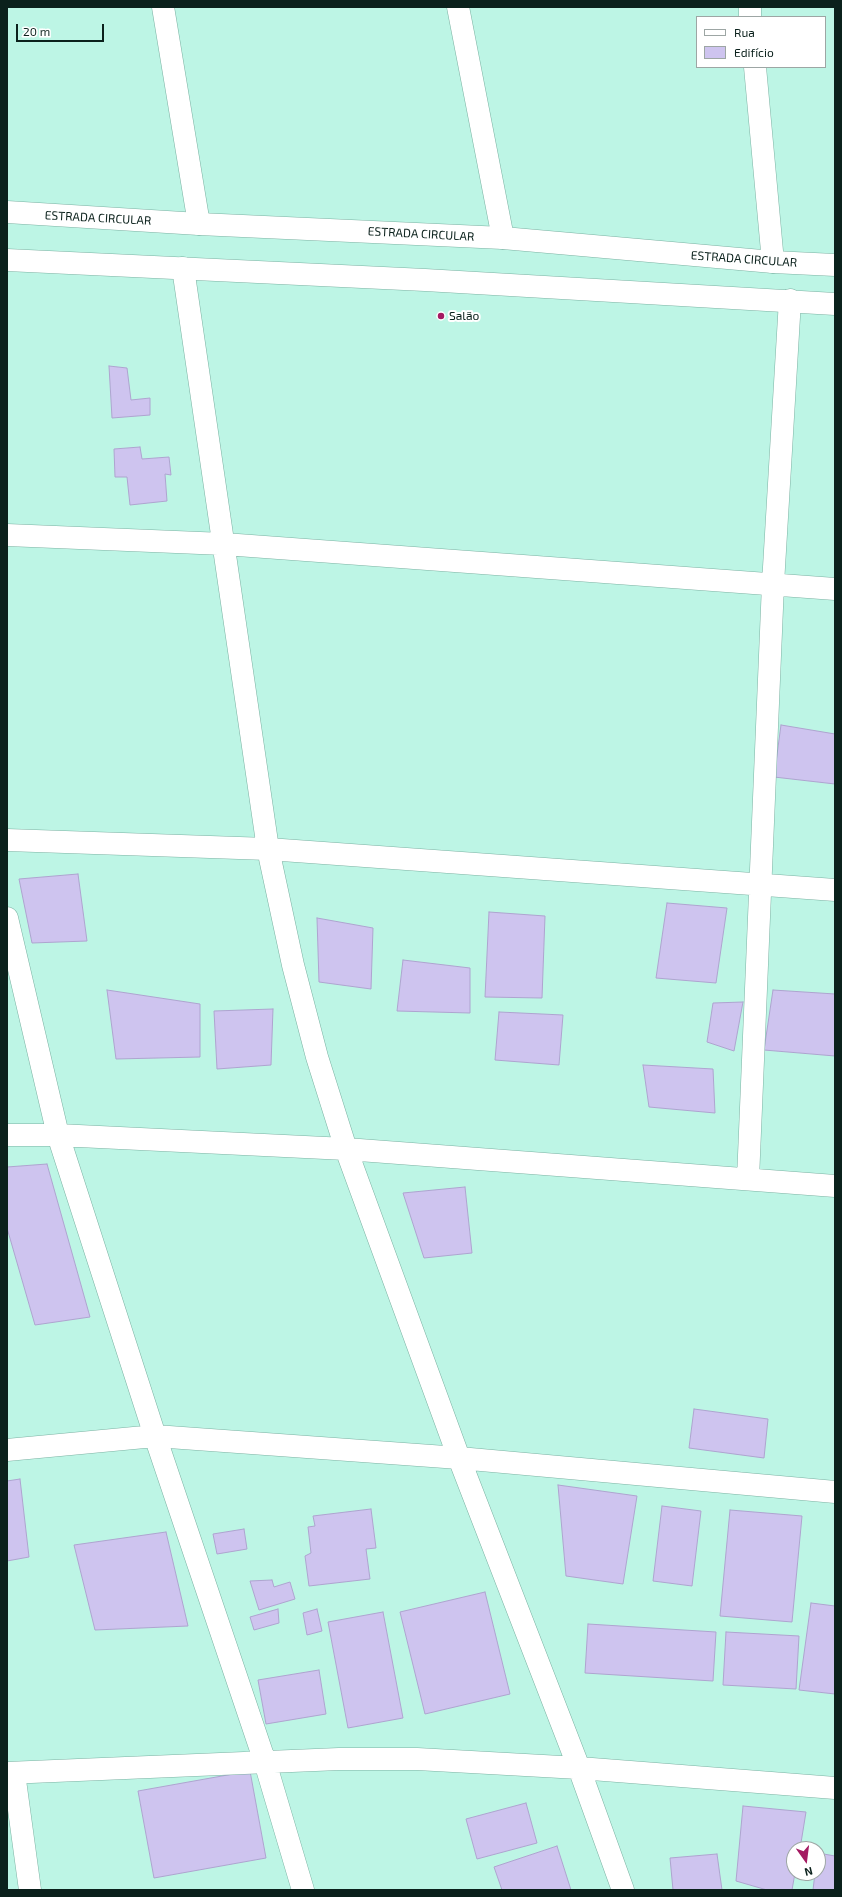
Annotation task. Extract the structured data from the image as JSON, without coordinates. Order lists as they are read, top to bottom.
{
  "streets": {
    "street": ["ESTRADA CIRCULAR"]
  },
  "places": ["Salão"],
  "legend": ["Rua", "Edifício"],
  "scale_bar": "20 m",
  "north": "bottom"
}
